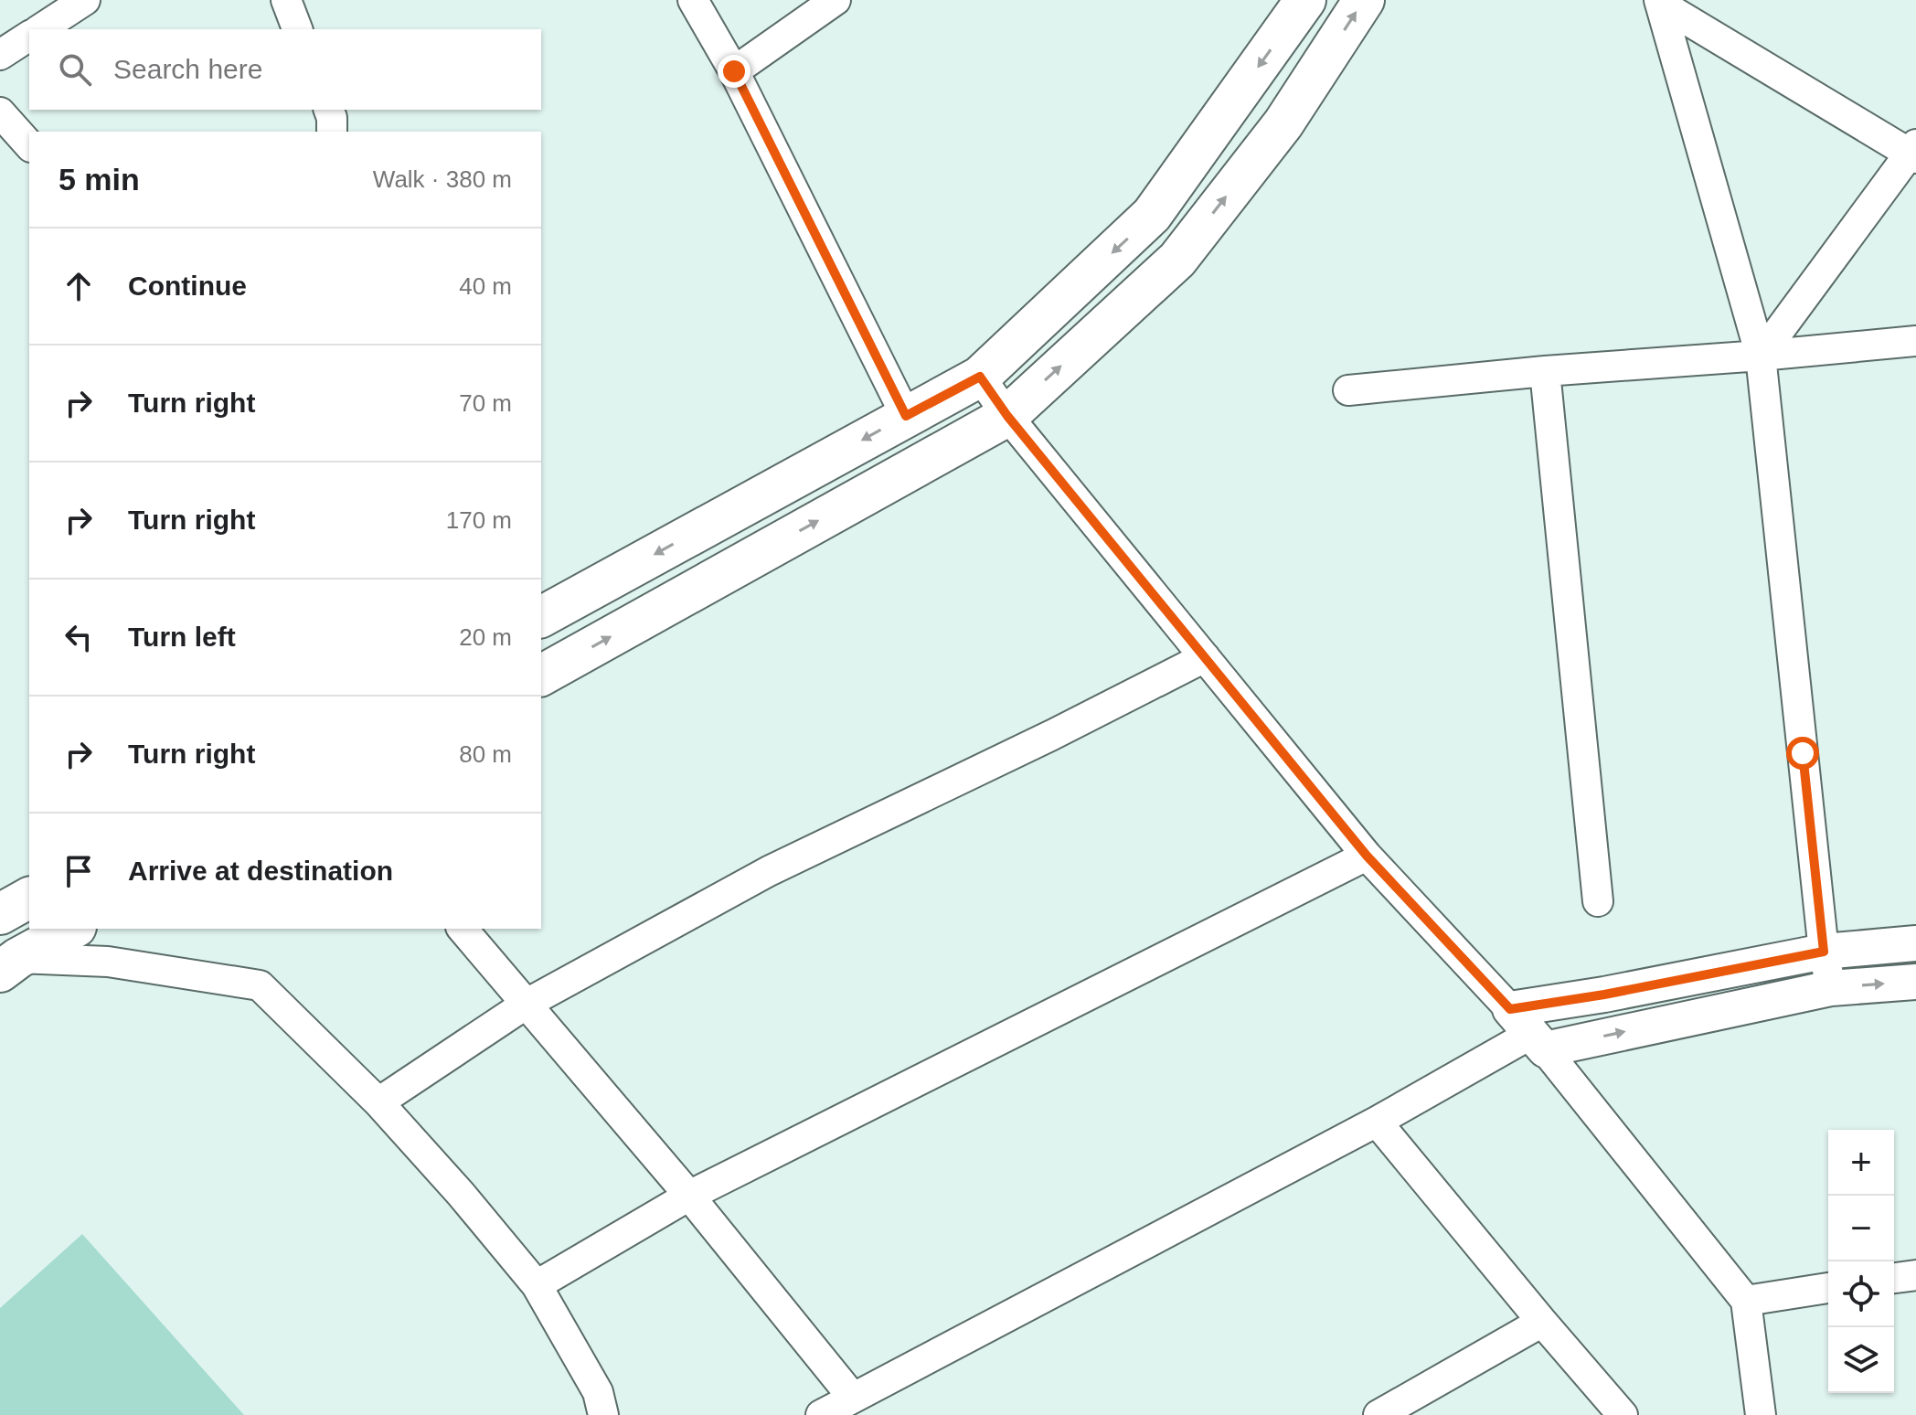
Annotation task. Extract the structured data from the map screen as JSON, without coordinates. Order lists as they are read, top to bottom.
{
  "page": {
    "search": "Search here",
    "heading": ["5 min", "Walk · 380 m"],
    "list": [
      ["Continue", "40 m"],
      ["Turn right", "70 m"],
      ["Turn right", "170 m"],
      ["Turn left", "20 m"],
      ["Turn right", "80 m"],
      "Arrive at destination"
    ],
    "map_buttons": ["+", "−"]
  }
}
